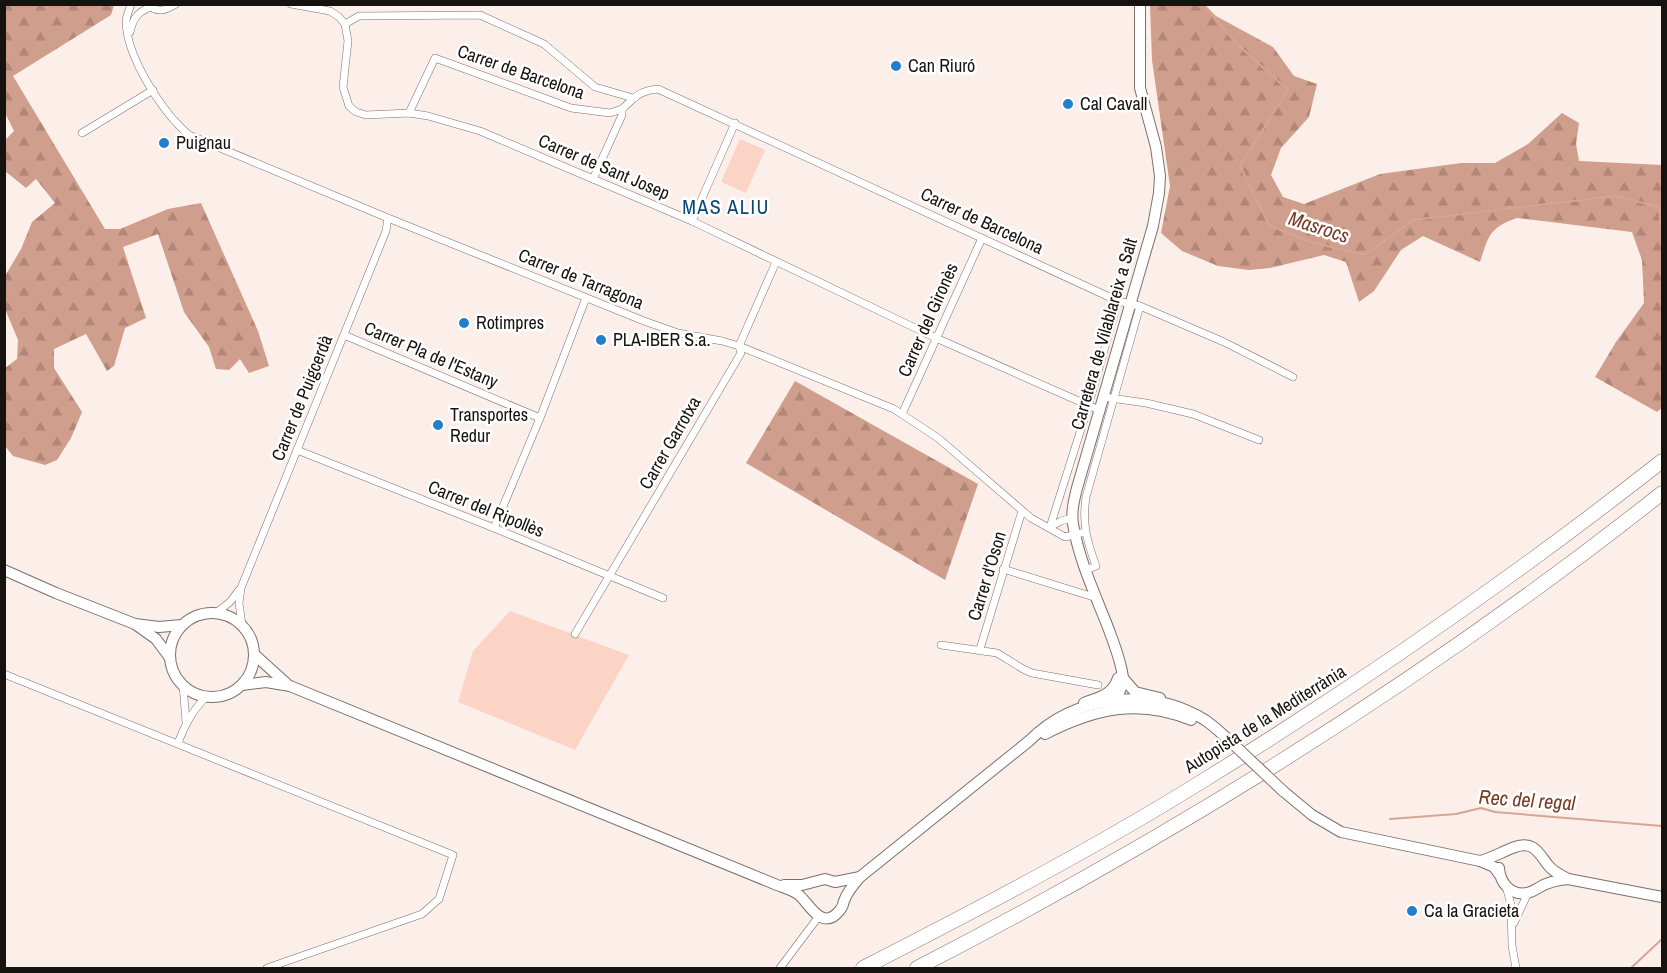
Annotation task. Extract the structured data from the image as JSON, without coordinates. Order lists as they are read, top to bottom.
{
  "streets": {
    "highway": ["Autopista de la Mediterrània"],
    "main road": ["Carretera de Vilablareix a Salt"],
    "street": [
      "Carrer de Barcelona",
      "Carrer de Sant Josep",
      "Carrer de Tarragona",
      "Carrer del Gironès",
      "Carrer Pla de l'Estany",
      "Carrer de Puigcerdà",
      "Carrer Garrotxa",
      "Carrer del Ripollès",
      "Carrer d'Oson"
    ]
  },
  "crossings": [
    ["Carrer de Barcelona", "Carrer de Sant Josep"],
    ["Carrer de Barcelona", "Carrer del Gironès"],
    ["Carrer de Barcelona", "Carretera de Vilablareix a Salt"],
    ["Carrer de Sant Josep", "Carrer del Gironès"],
    ["Carrer de Sant Josep", "Carretera de Vilablareix a Salt"],
    ["Carrer de Sant Josep", "Carrer Garrotxa"],
    ["Carrer de Tarragona", "Carrer del Gironès"],
    ["Carrer de Tarragona", "Carretera de Vilablareix a Salt"],
    ["Carrer de Tarragona", "Carrer de Puigcerdà"],
    ["Carrer de Tarragona", "Carrer Garrotxa"],
    ["Carrer de Tarragona", "Carrer d'Oson"],
    ["Carrer Pla de l'Estany", "Carrer de Puigcerdà"],
    ["Carrer de Puigcerdà", "Carrer del Ripollès"],
    ["Carrer Garrotxa", "Carrer del Ripollès"]
  ],
  "districts": ["MAS ALIU"],
  "water": ["Masrocs", "Rec del regal"],
  "places": [
    "Can Riuró",
    "Cal Cavall",
    "Puignau",
    "Rotimpres",
    "PLA-IBER S.a.",
    "Transportes Redur",
    "Ca la Gracieta"
  ]
}
